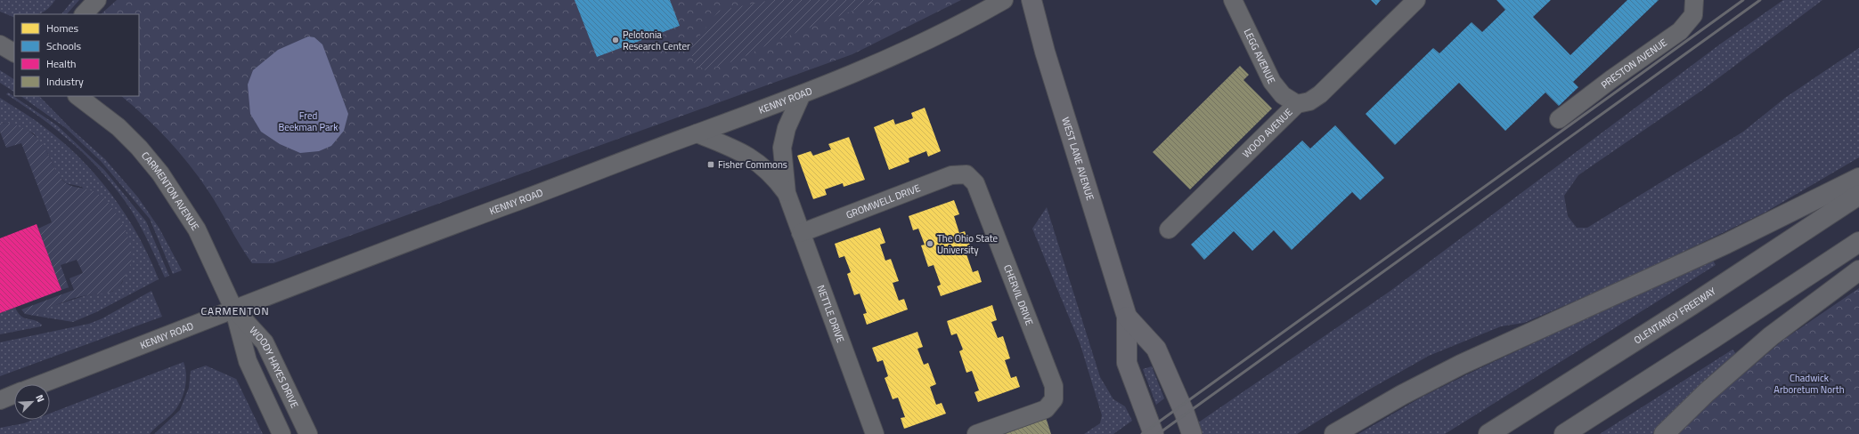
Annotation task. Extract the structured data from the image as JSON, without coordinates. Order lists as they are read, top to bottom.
{
  "streets": {
    "highway": ["OLENTANGY FREEWAY"],
    "main road": ["WEST LANE AVENUE"],
    "street": [
      "LEGG AVENUE",
      "PRESTON AVENUE",
      "KENNY ROAD",
      "WOOD AVENUE",
      "CARMENTON AVENUE",
      "GROMWELL DRIVE",
      "CHERVIL DRIVE",
      "NETTLE DRIVE",
      "WOODY HAYES DRIVE"
    ]
  },
  "crossings": [
    ["LEGG AVENUE", "WOOD AVENUE"],
    ["KENNY ROAD", "CARMENTON AVENUE"],
    ["KENNY ROAD", "NETTLE DRIVE"],
    ["KENNY ROAD", "WOODY HAYES DRIVE"],
    ["CARMENTON AVENUE", "WOODY HAYES DRIVE"],
    ["GROMWELL DRIVE", "CHERVIL DRIVE"],
    ["GROMWELL DRIVE", "NETTLE DRIVE"]
  ],
  "districts": ["CARMENTON"],
  "parks": ["Fred Beekman Park", "Chadwick Arboretum North"],
  "places": {
    "other": ["Pelotonia Research Center", "The Ohio State University"],
    "transit": ["Fisher Commons"]
  },
  "legend": [
    "Homes",
    "Schools",
    "Health",
    "Industry"
  ],
  "north": "top right"
}
